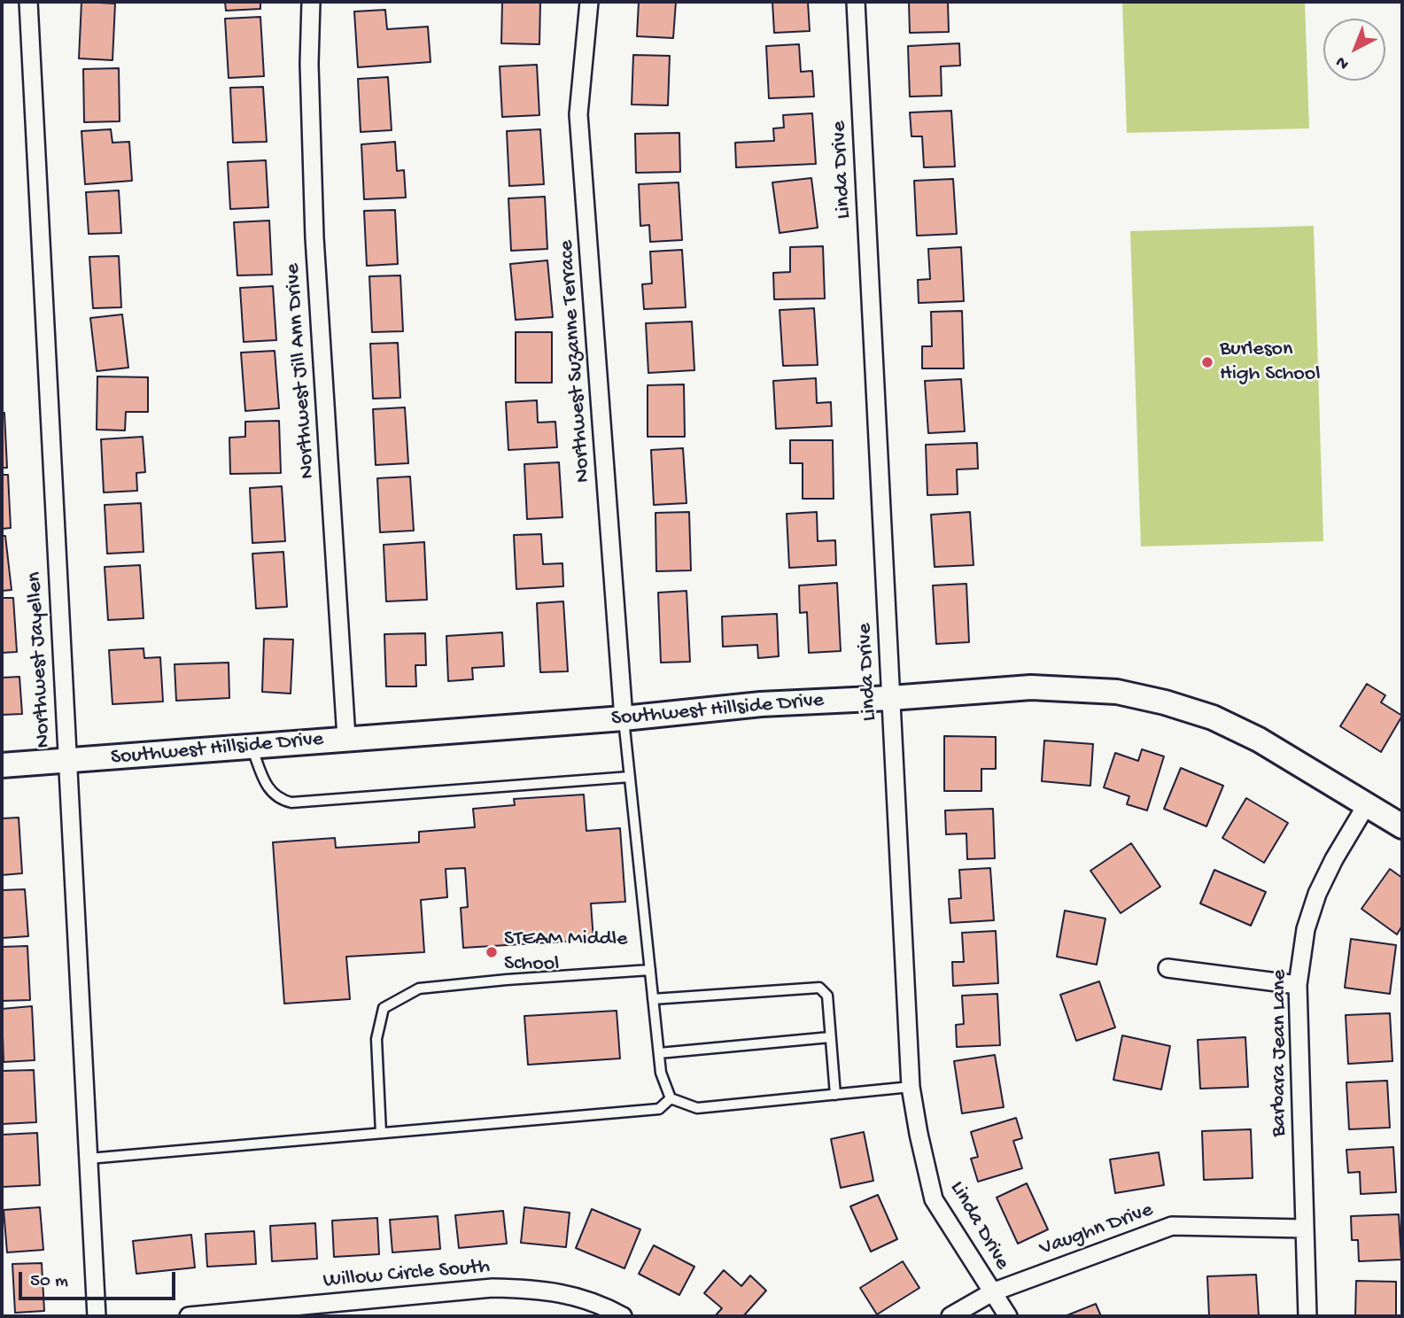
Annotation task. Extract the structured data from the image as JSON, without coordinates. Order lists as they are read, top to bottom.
{
  "streets": {
    "street": [
      "Linda Drive",
      "Northwest Suzanne Terrace",
      "Northwest Jill Ann Drive",
      "Northwest Jayellen",
      "Southwest Hillside Drive",
      "Barbara Jean Lane",
      "Vaughn Drive",
      "Willow Circle South"
    ]
  },
  "crossings": [
    ["Linda Drive", "Southwest Hillside Drive"],
    ["Linda Drive", "Vaughn Drive"],
    ["Northwest Suzanne Terrace", "Southwest Hillside Drive"],
    ["Northwest Jill Ann Drive", "Southwest Hillside Drive"],
    ["Northwest Jayellen", "Southwest Hillside Drive"],
    ["Southwest Hillside Drive", "Barbara Jean Lane"],
    ["Barbara Jean Lane", "Vaughn Drive"]
  ],
  "places": ["Burleson High School", "STEAM Middle School"],
  "scale_bar": "50 m",
  "north": "bottom left"
}
